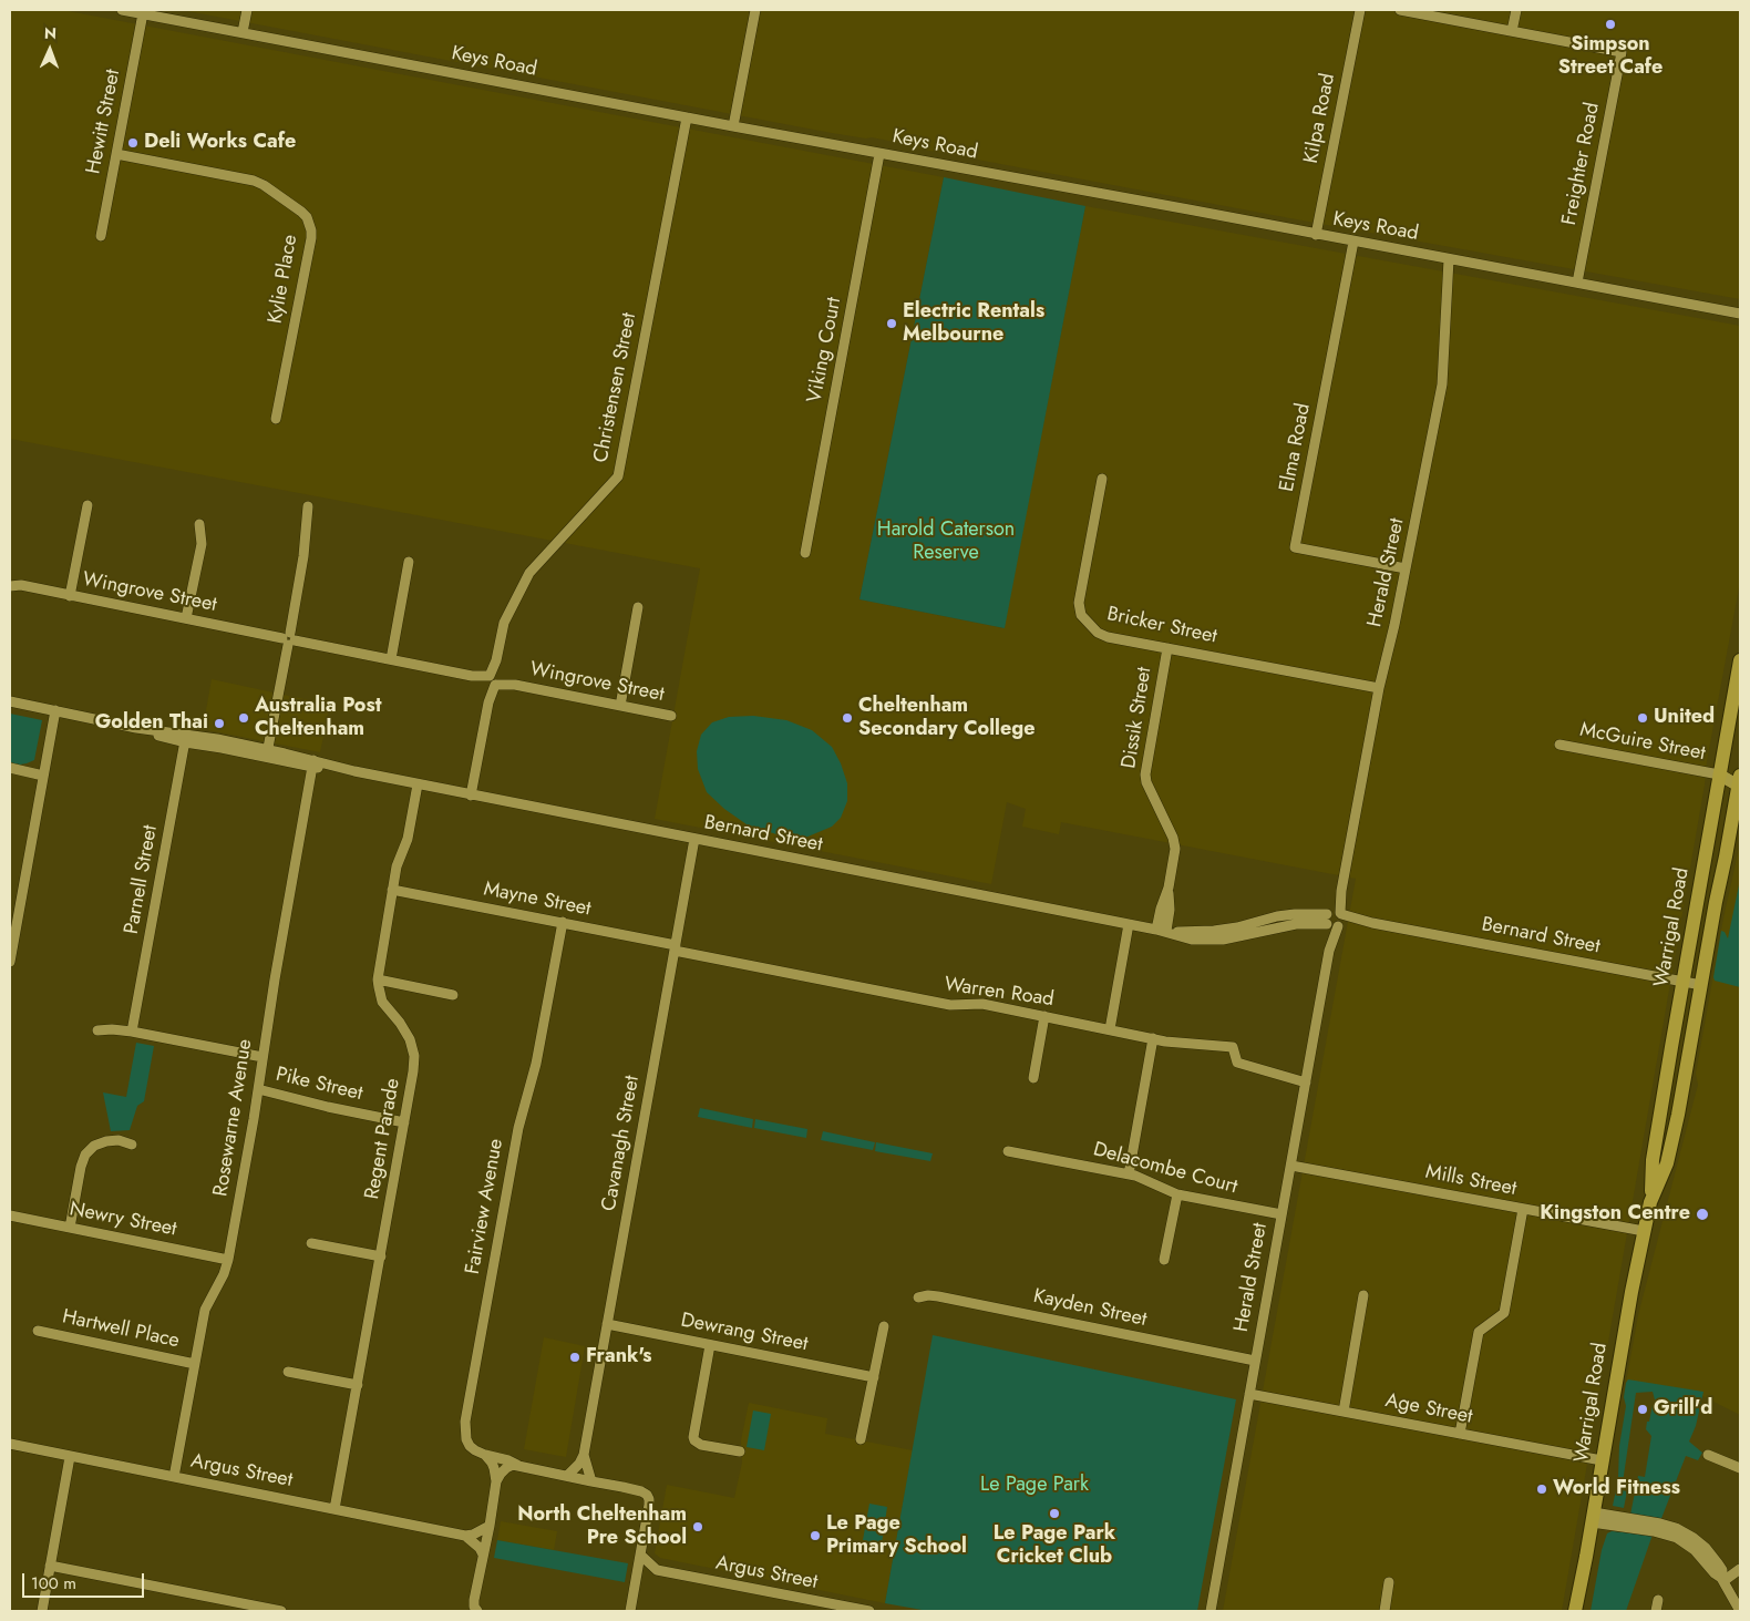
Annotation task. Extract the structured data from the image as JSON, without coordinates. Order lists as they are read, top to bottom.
{
  "streets": {
    "highway": ["Warrigal Road"],
    "street": [
      "Keys Road",
      "Kilpa Road",
      "Hewitt Street",
      "Freighter Road",
      "Kylie Place",
      "Viking Court",
      "Christensen Street",
      "Elma Road",
      "Herald Street",
      "Wingrove Street",
      "Bricker Street",
      "Dissik Street",
      "McGuire Street",
      "Bernard Street",
      "Parnell Street",
      "Mayne Street",
      "Warren Road",
      "Pike Street",
      "Rosewarne Avenue",
      "Regent Parade",
      "Cavanagh Street",
      "Delacombe Court",
      "Mills Street",
      "Fairview Avenue",
      "Newry Street",
      "Kayden Street",
      "Hartwell Place",
      "Dewrang Street",
      "Age Street",
      "Argus Street"
    ]
  },
  "crossings": [
    ["Keys Road", "Kilpa Road"],
    ["Keys Road", "Hewitt Street"],
    ["Keys Road", "Freighter Road"],
    ["Keys Road", "Viking Court"],
    ["Keys Road", "Christensen Street"],
    ["Keys Road", "Elma Road"],
    ["Keys Road", "Herald Street"],
    ["Hewitt Street", "Kylie Place"],
    ["Christensen Street", "Wingrove Street"],
    ["Christensen Street", "Bernard Street"],
    ["Elma Road", "Herald Street"],
    ["Herald Street", "Bricker Street"],
    ["Herald Street", "Bernard Street"],
    ["Herald Street", "Warren Road"],
    ["Herald Street", "Delacombe Court"],
    ["Herald Street", "Mills Street"],
    ["Herald Street", "Kayden Street"],
    ["Herald Street", "Age Street"],
    ["Bricker Street", "Dissik Street"],
    ["Dissik Street", "Bernard Street"],
    ["McGuire Street", "Warrigal Road"],
    ["Bernard Street", "Parnell Street"],
    ["Bernard Street", "Warrigal Road"],
    ["Bernard Street", "Rosewarne Avenue"],
    ["Bernard Street", "Regent Parade"],
    ["Bernard Street", "Cavanagh Street"],
    ["Mayne Street", "Warren Road"],
    ["Mayne Street", "Regent Parade"],
    ["Mayne Street", "Cavanagh Street"],
    ["Mayne Street", "Fairview Avenue"],
    ["Warrigal Road", "Mills Street"],
    ["Warrigal Road", "Age Street"],
    ["Warren Road", "Cavanagh Street"],
    ["Pike Street", "Rosewarne Avenue"],
    ["Pike Street", "Regent Parade"],
    ["Rosewarne Avenue", "Newry Street"],
    ["Rosewarne Avenue", "Hartwell Place"],
    ["Rosewarne Avenue", "Argus Street"],
    ["Regent Parade", "Argus Street"],
    ["Cavanagh Street", "Dewrang Street"]
  ],
  "parks": ["Harold Caterson Reserve", "Le Page Park"],
  "places": [
    "Simpson Street Cafe",
    "Deli Works Cafe",
    "Electric Rentals Melbourne",
    "Australia Post Cheltenham",
    "Cheltenham Secondary College",
    "United",
    "Golden Thai",
    "Kingston Centre",
    "Frank's",
    "Grill'd",
    "World Fitness",
    "Le Page Park Cricket Club",
    "North Cheltenham Pre School",
    "Le Page Primary School"
  ],
  "scale_bar": "100 m",
  "north": "top"
}
